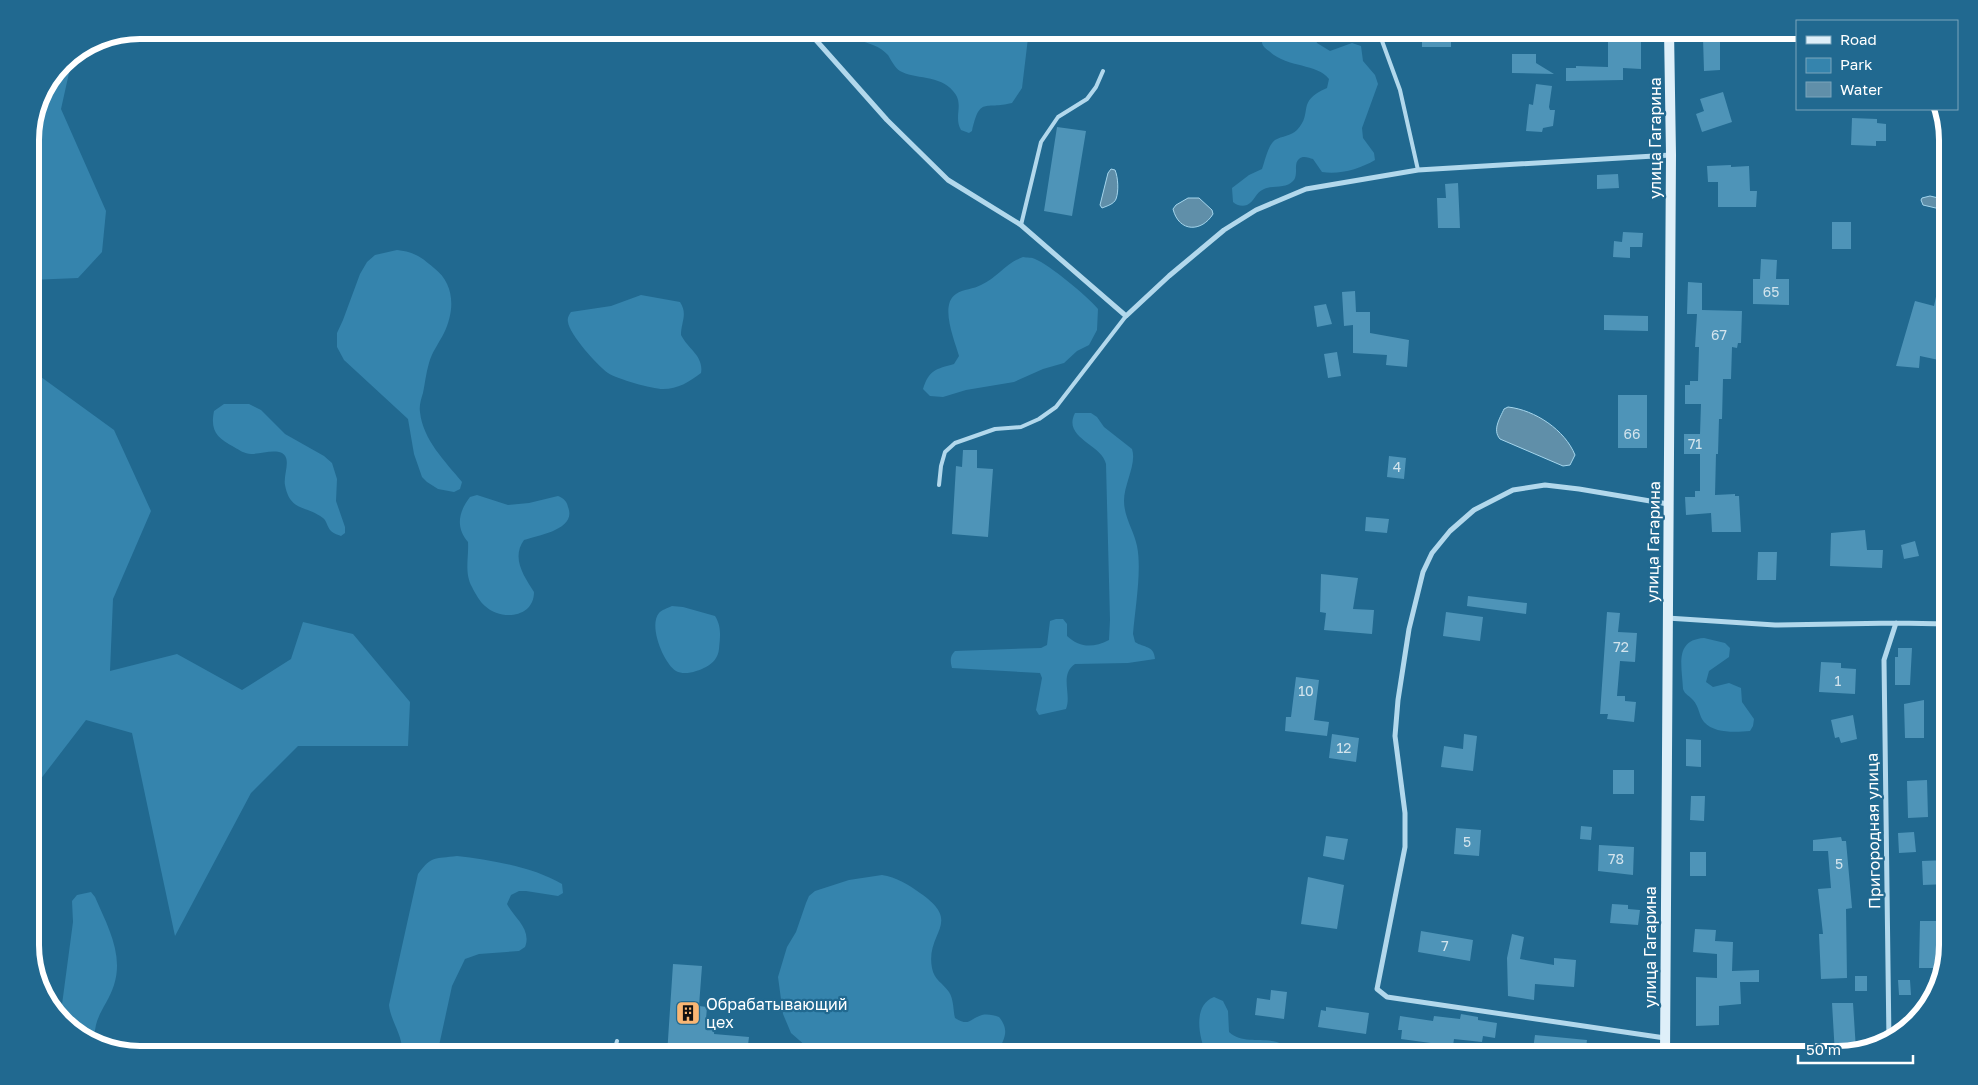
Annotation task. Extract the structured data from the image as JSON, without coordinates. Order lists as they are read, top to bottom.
{
  "streets": {
    "main road": ["улица Гагарина"],
    "street": ["Пригородная улица"]
  },
  "places": {
    "building": ["Обрабатывающий цех"]
  },
  "house_numbers": [
    "65",
    "67",
    "66",
    "71",
    "4",
    "72",
    "1",
    "10",
    "12",
    "5",
    "78",
    "5",
    "7"
  ],
  "legend": ["Road", "Park", "Water"],
  "scale_bar": "50 m"
}
